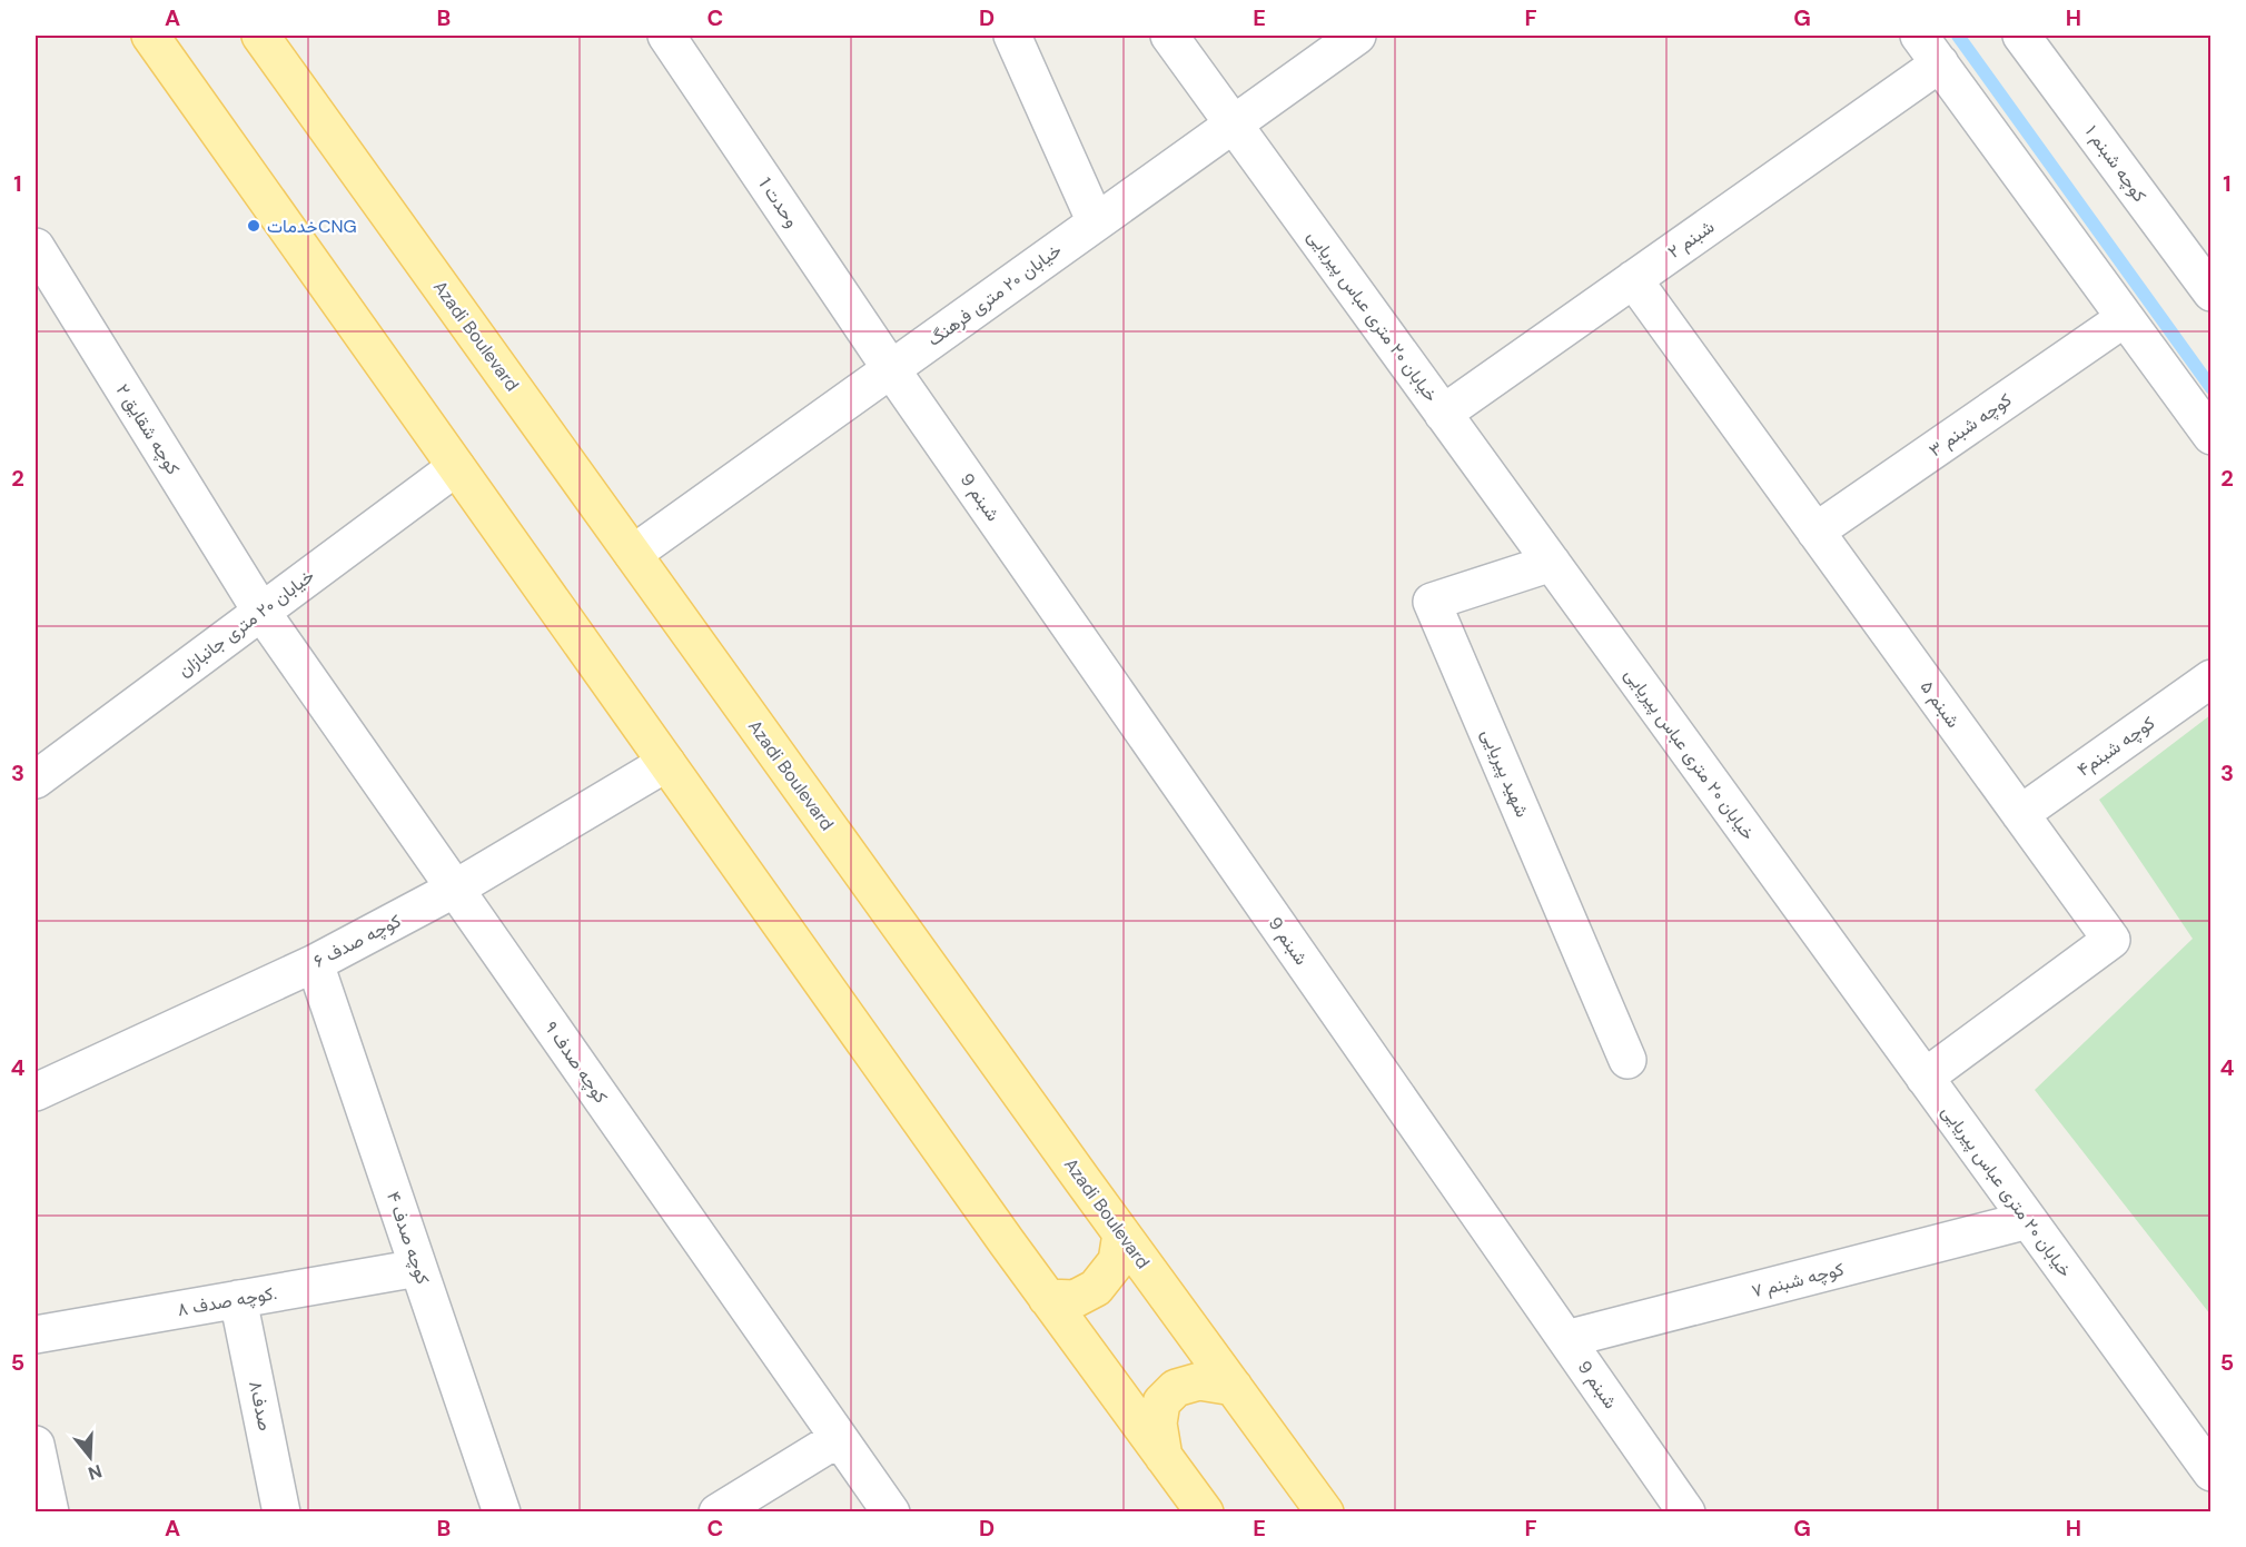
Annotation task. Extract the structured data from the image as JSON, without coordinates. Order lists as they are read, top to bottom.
{
  "streets": {
    "main road": ["Azadi Boulevard"],
    "street": [
      "کوچه شبنم ۱",
      "وحدت 1",
      "شبنم ۲",
      "خیابان ۲۰ متری فرهنگ",
      "خیابان ۲۰ متری عباس پیریایی",
      "کوچه شبنم ۳",
      "کوچه شقایق ۲",
      "شبنم 9",
      "خیابان ۲۰ متری جانبازان",
      "شبنم ۵",
      "کوچه شبنم۴",
      "شهید پیریایی",
      "کوچه صدف ۶",
      "کوچه صدف ۹",
      "کوچه صدف ۴",
      "کوچه شبنم ۷",
      "کوچه صدف ۸.",
      "صدف۸"
    ]
  },
  "crossings": [
    ["وحدت 1", "خیابان ۲۰ متری فرهنگ"],
    ["وحدت 1", "شبنم 9"],
    ["شبنم ۲", "خیابان ۲۰ متری عباس پیریایی"],
    ["شبنم ۲", "شبنم ۵"],
    ["خیابان ۲۰ متری فرهنگ", "خیابان ۲۰ متری عباس پیریایی"],
    ["خیابان ۲۰ متری فرهنگ", "Azadi Boulevard"],
    ["خیابان ۲۰ متری فرهنگ", "شبنم 9"],
    ["خیابان ۲۰ متری عباس پیریایی", "شبنم ۵"],
    ["خیابان ۲۰ متری عباس پیریایی", "شهید پیریایی"],
    ["خیابان ۲۰ متری عباس پیریایی", "کوچه شبنم ۷"],
    ["کوچه شبنم ۳", "شبنم ۵"],
    ["کوچه شقایق ۲", "خیابان ۲۰ متری جانبازان"],
    ["کوچه شقایق ۲", "کوچه صدف ۹"],
    ["شبنم 9", "کوچه شبنم ۷"],
    ["خیابان ۲۰ متری جانبازان", "کوچه صدف ۹"],
    ["شبنم ۵", "کوچه شبنم۴"],
    ["کوچه صدف ۶", "کوچه صدف ۹"],
    ["کوچه صدف ۶", "کوچه صدف ۴"],
    ["کوچه صدف ۴", "کوچه صدف ۸."],
    ["کوچه صدف ۸.", "صدف۸"]
  ],
  "places": ["خدماتCNG"],
  "north": "bottom",
  "grid": {
    "columns": [
      "A",
      "B",
      "C",
      "D",
      "E",
      "F",
      "G",
      "H"
    ],
    "rows": [
      "1",
      "2",
      "3",
      "4",
      "5"
    ]
  }
}
